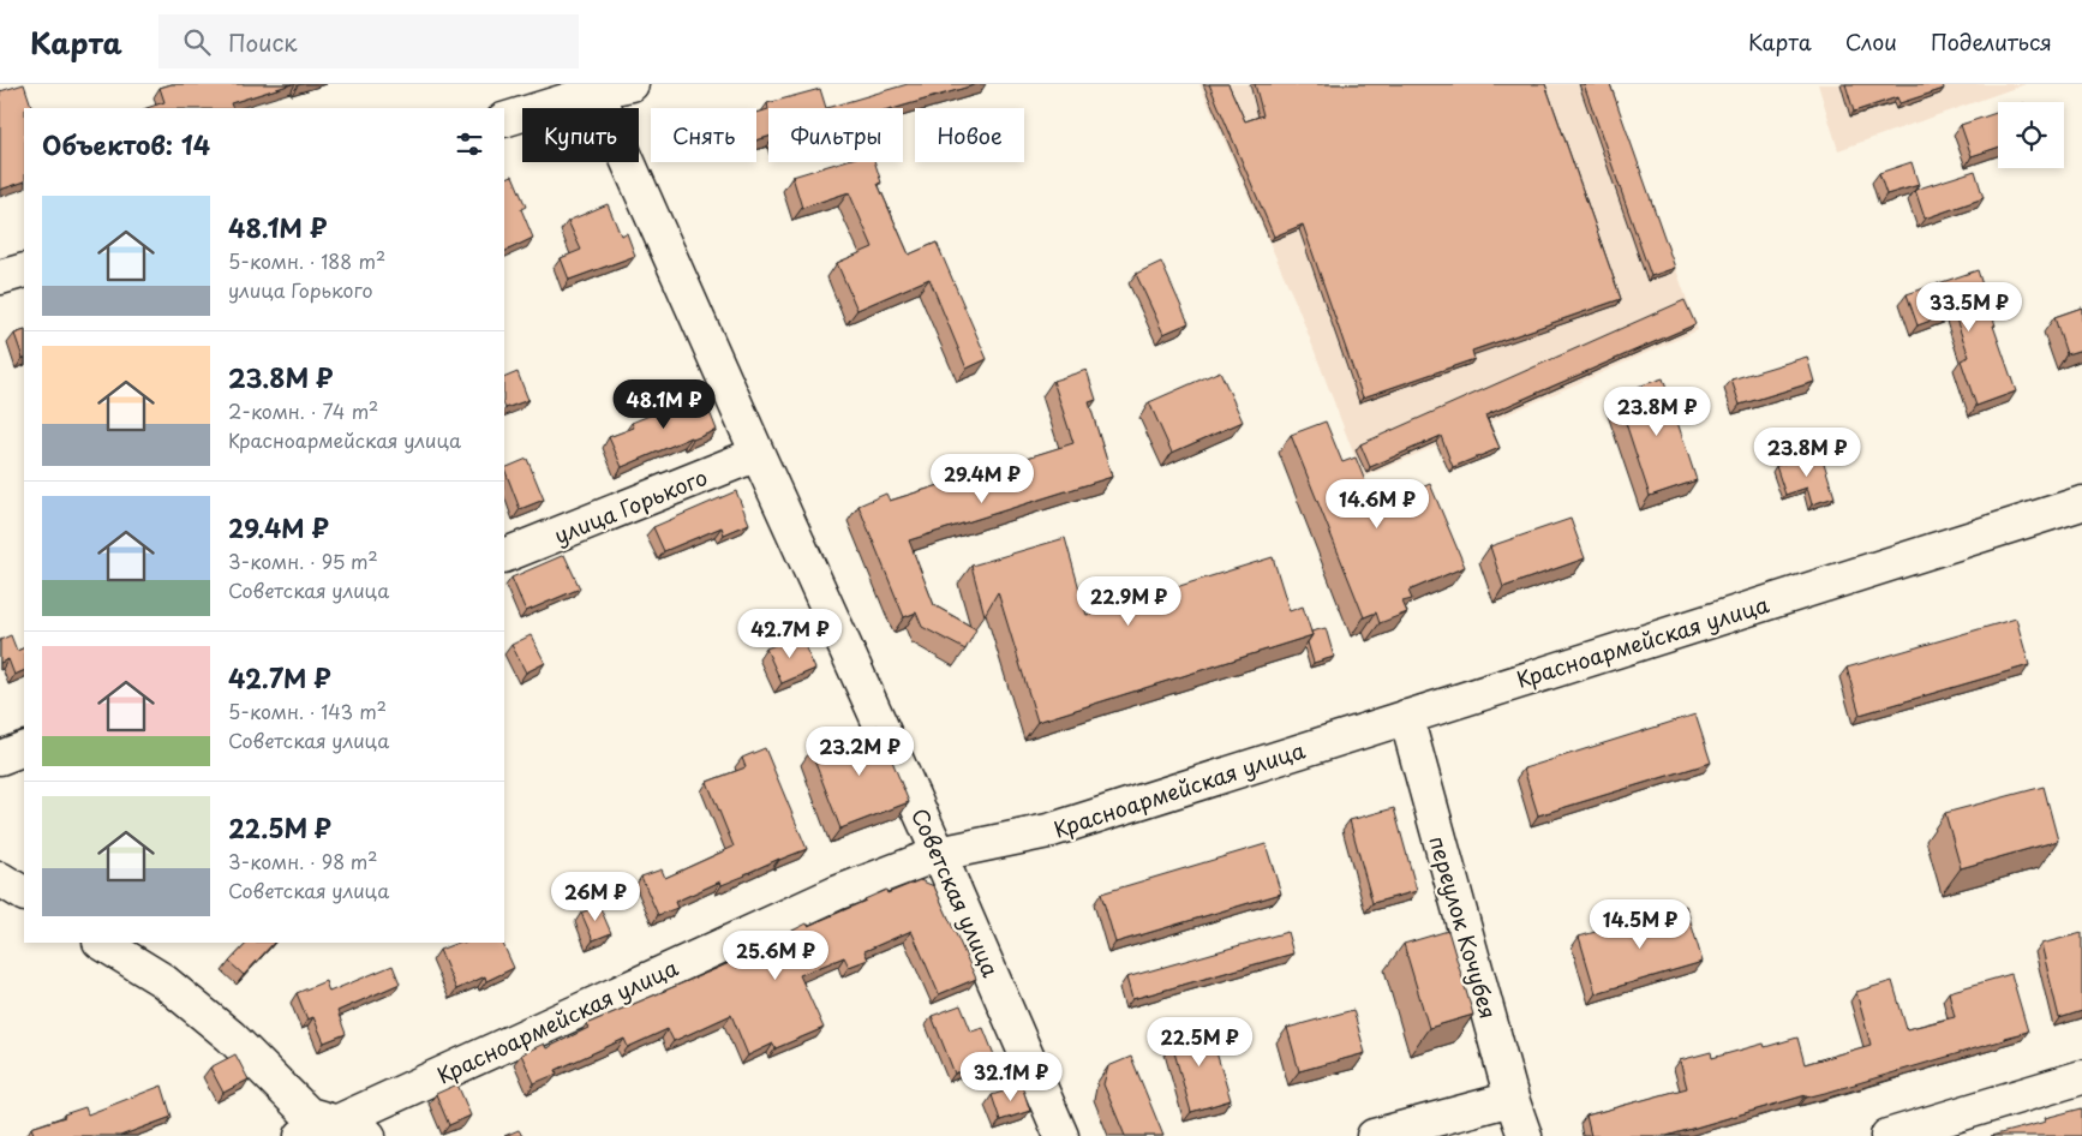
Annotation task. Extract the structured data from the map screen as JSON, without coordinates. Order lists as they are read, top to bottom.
{
  "streets": {
    "street": [
      "улица Горького",
      "Красноармейская улица",
      "Советская улица",
      "переулок Кочубея"
    ]
  },
  "crossings": [
    ["улица Горького", "Советская улица"],
    ["Красноармейская улица", "Советская улица"],
    ["Красноармейская улица", "переулок Кочубея"]
  ],
  "page": {
    "header": "Карта",
    "search": "Поиск",
    "nav": ["Карта", "Слои", "Поделиться"],
    "chip": [
      "Купить",
      "Снять",
      "Фильтры",
      "Новое"
    ],
    "heading": "Объектов: 14",
    "list": [
      {
        "name": "48.1M ₽",
        "note": "5-комн. · 188 m² · улица Горького"
      },
      {
        "name": "23.8M ₽",
        "note": "2-комн. · 74 m² · Красноармейская улица"
      },
      {
        "name": "29.4M ₽",
        "note": "3-комн. · 95 m² · Советская улица"
      },
      {
        "name": "42.7M ₽",
        "note": "5-комн. · 143 m² · Советская улица"
      },
      {
        "name": "22.5M ₽",
        "note": "3-комн. · 98 m² · Советская улица"
      }
    ],
    "price": [
      "33.5M ₽",
      "48.1M ₽",
      "23.8M ₽",
      "23.8M ₽",
      "29.4M ₽",
      "14.6M ₽",
      "22.9M ₽",
      "42.7M ₽",
      "23.2M ₽",
      "26M ₽",
      "14.5M ₽",
      "25.6M ₽",
      "22.5M ₽",
      "32.1M ₽"
    ]
  }
}
